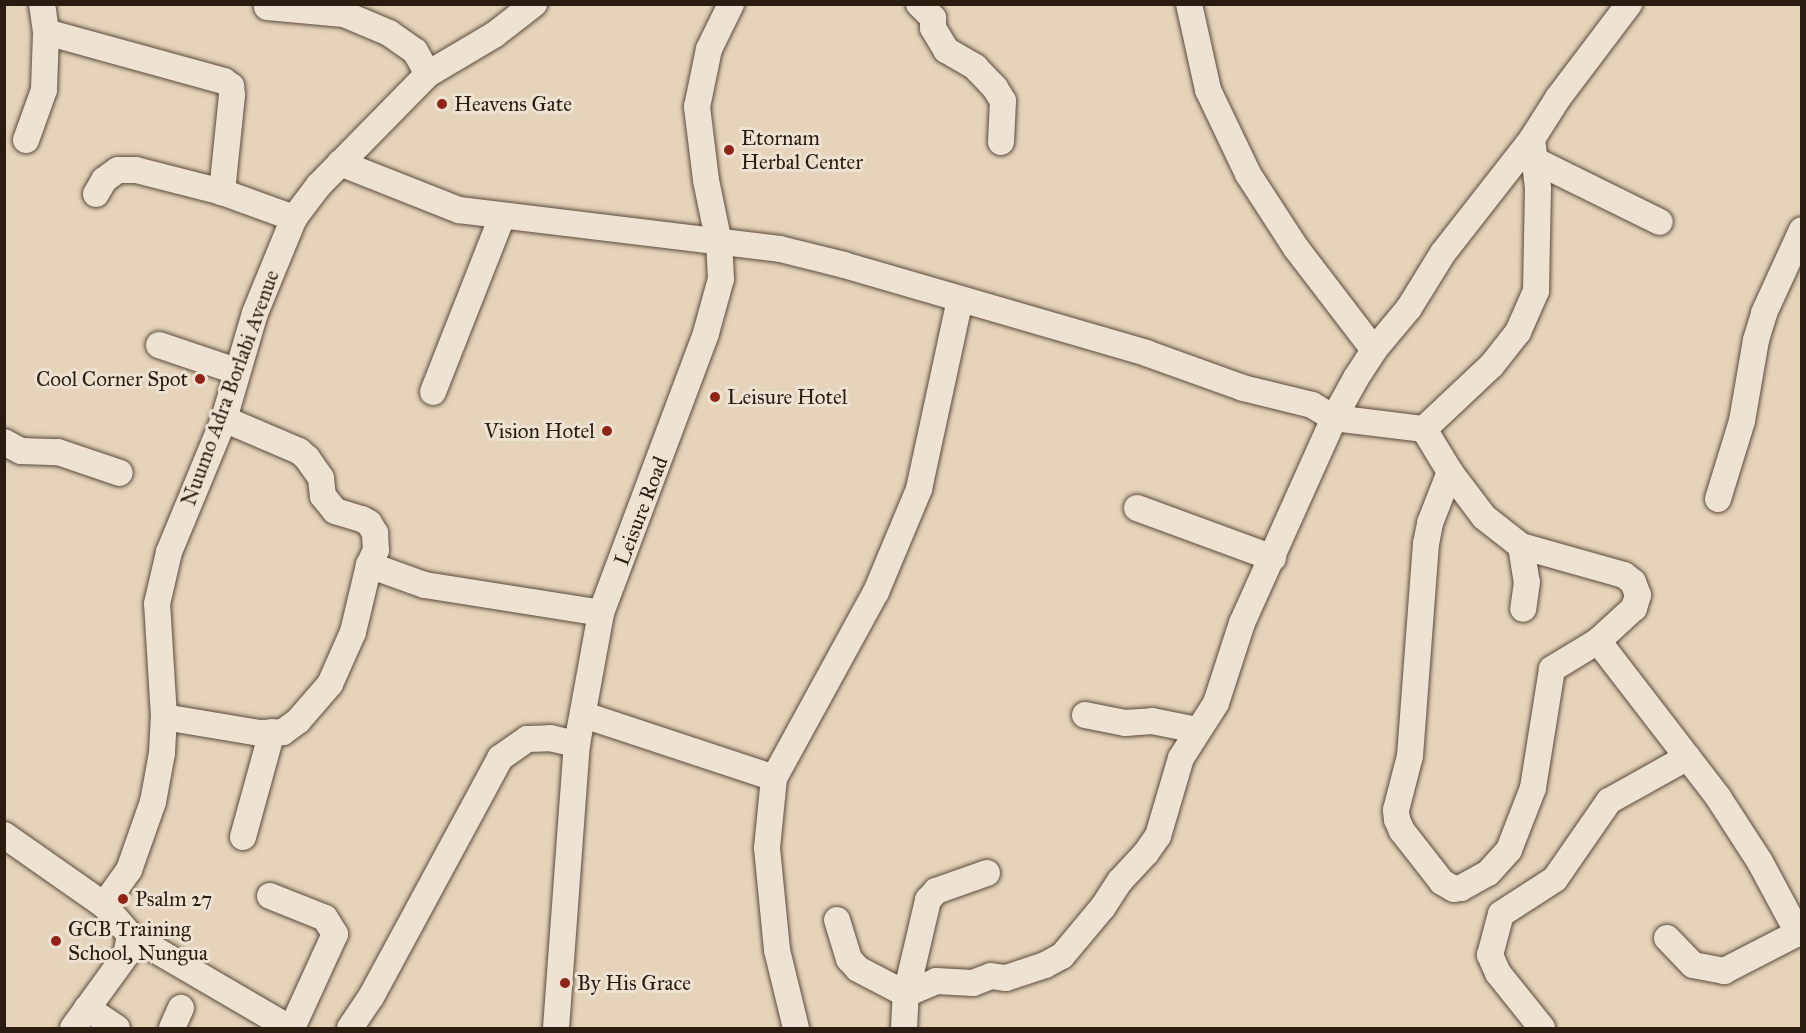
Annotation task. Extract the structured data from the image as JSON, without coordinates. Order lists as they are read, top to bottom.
{
  "streets": {
    "street": ["Nuumo Adra Borlabi Avenue", "Leisure Road"]
  },
  "places": [
    "Heavens Gate",
    "Etornam Herbal Center",
    "Cool Corner Spot",
    "Leisure Hotel",
    "Vision Hotel",
    "Psalm 27",
    "GCB Training School, Nungua",
    "By His Grace"
  ]
}
